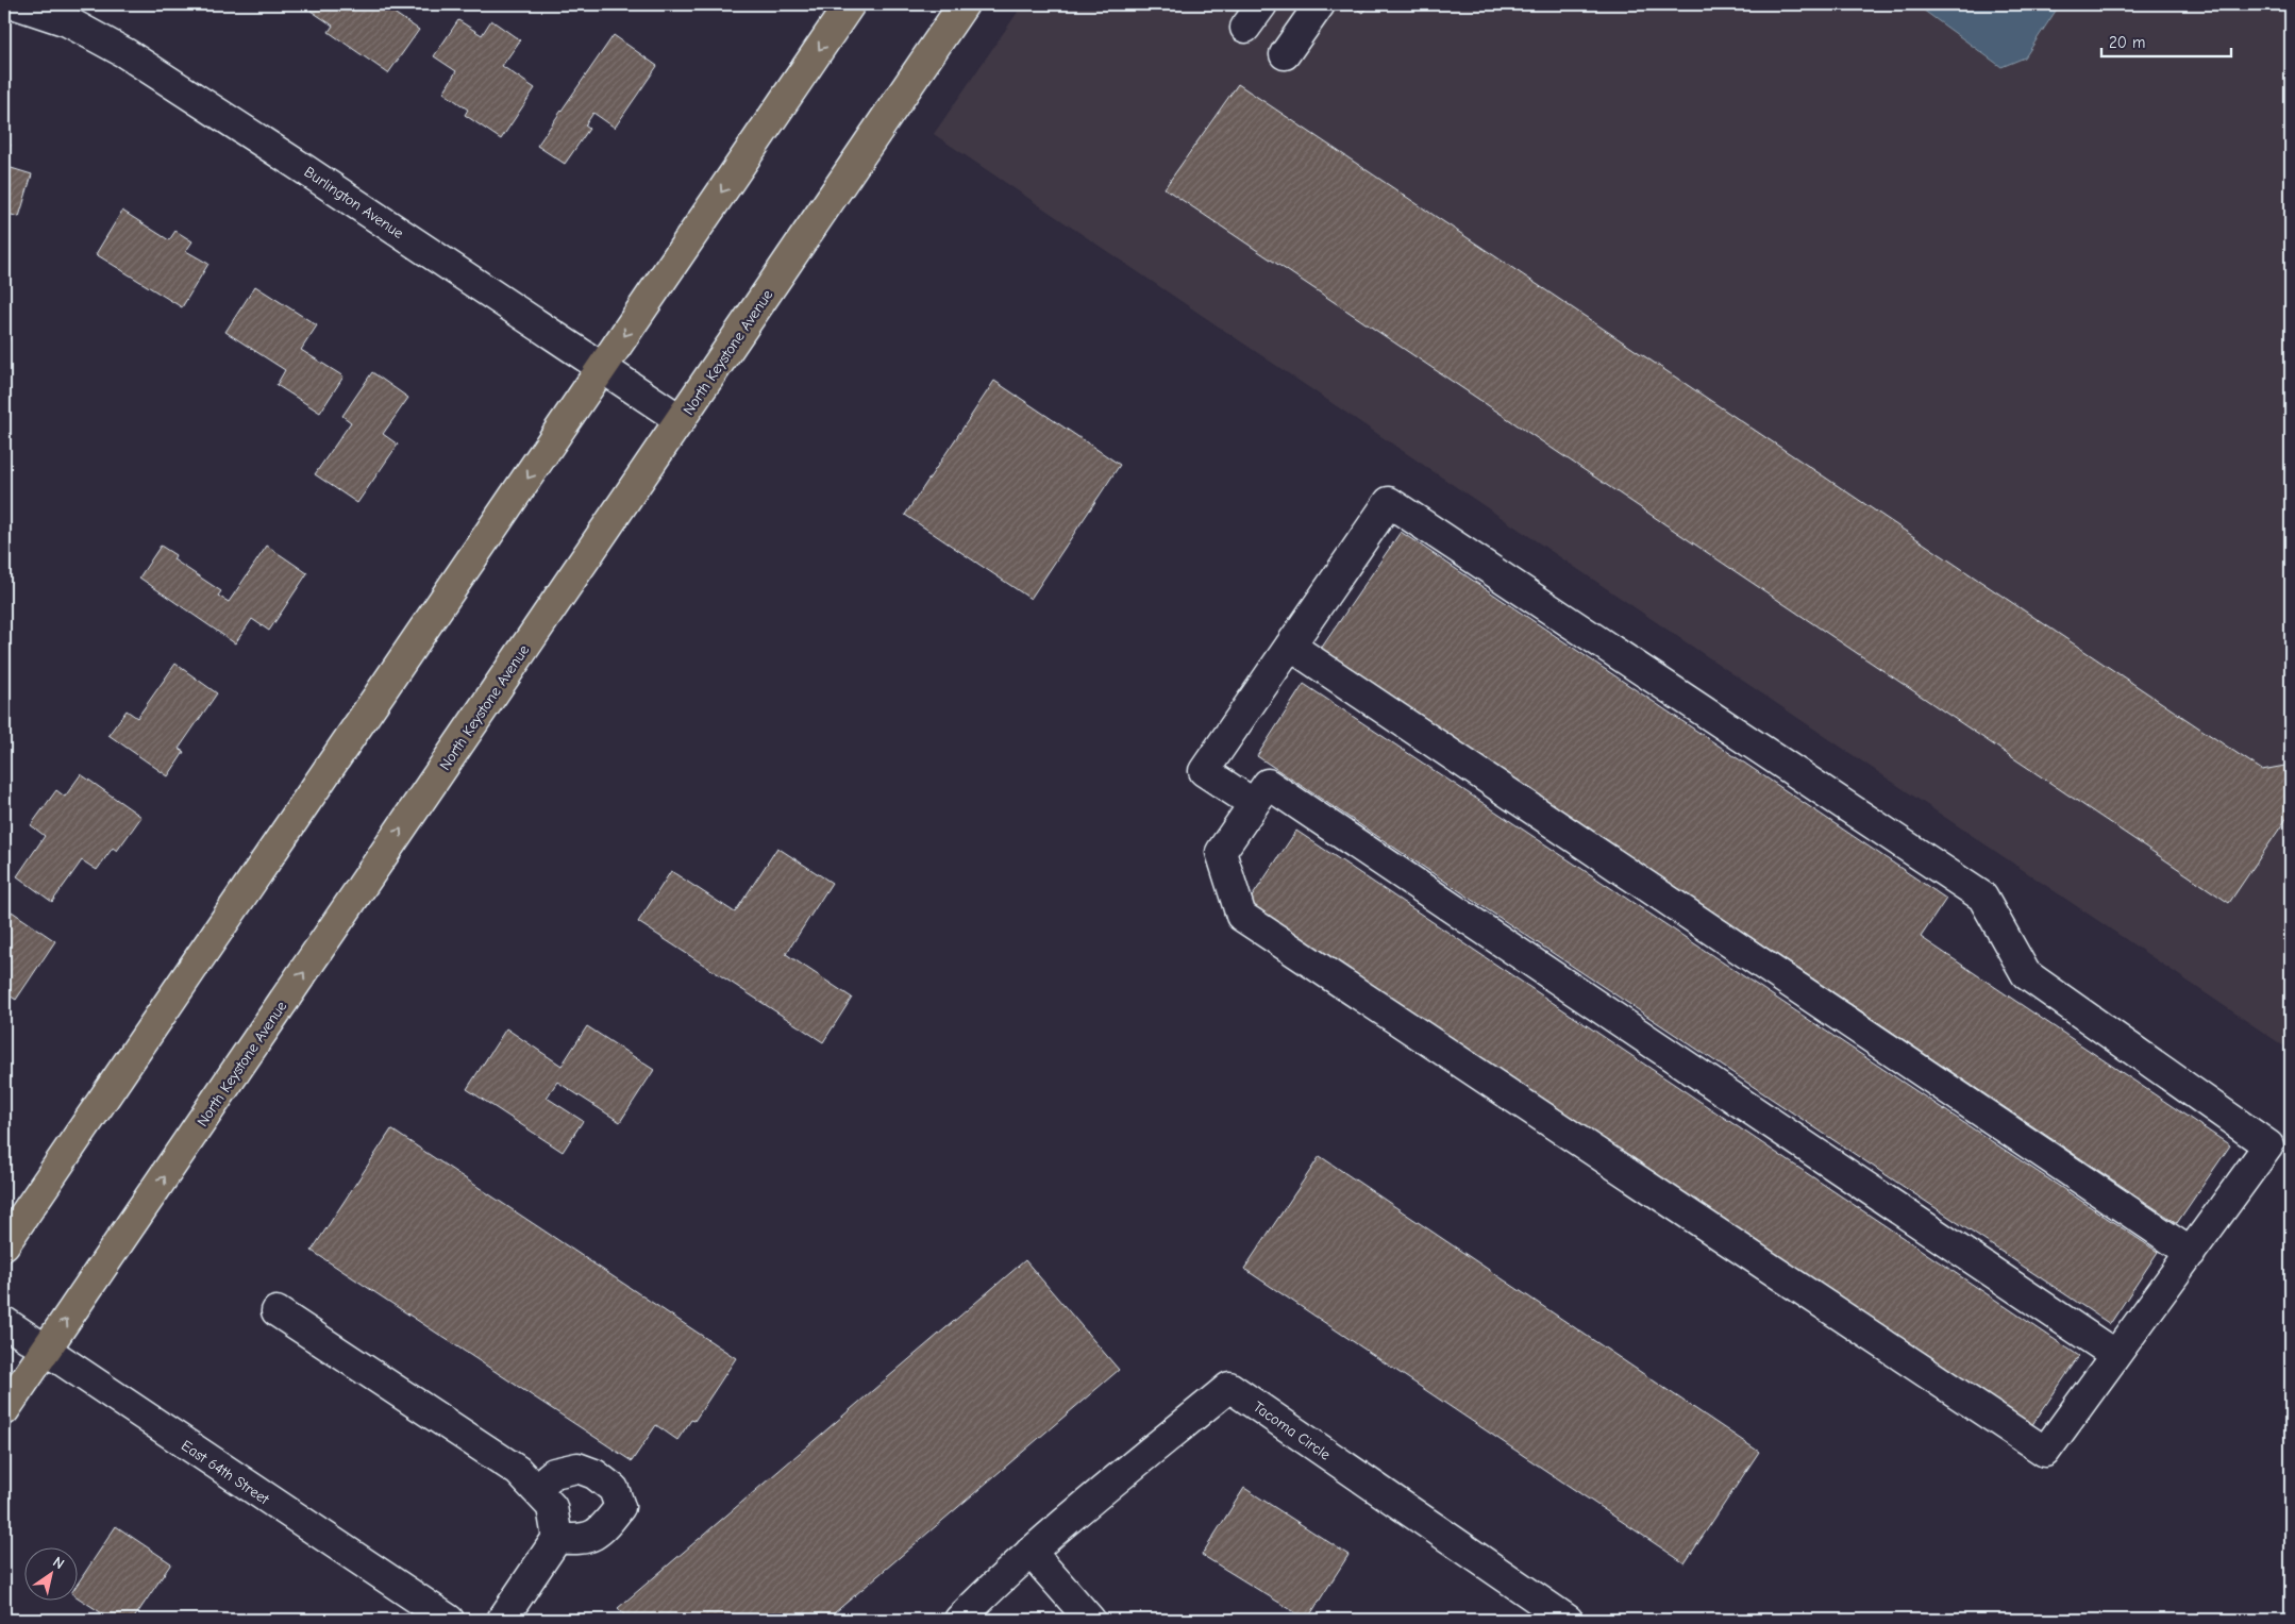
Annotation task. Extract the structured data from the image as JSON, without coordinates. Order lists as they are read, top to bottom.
{
  "streets": {
    "main road": ["North Keystone Avenue"],
    "street": ["Burlington Avenue", "Tacoma Circle", "East 64th Street"]
  },
  "crossings": [
    ["Burlington Avenue", "North Keystone Avenue"],
    ["North Keystone Avenue", "East 64th Street"]
  ],
  "scale_bar": "20 m",
  "north": "top right"
}
